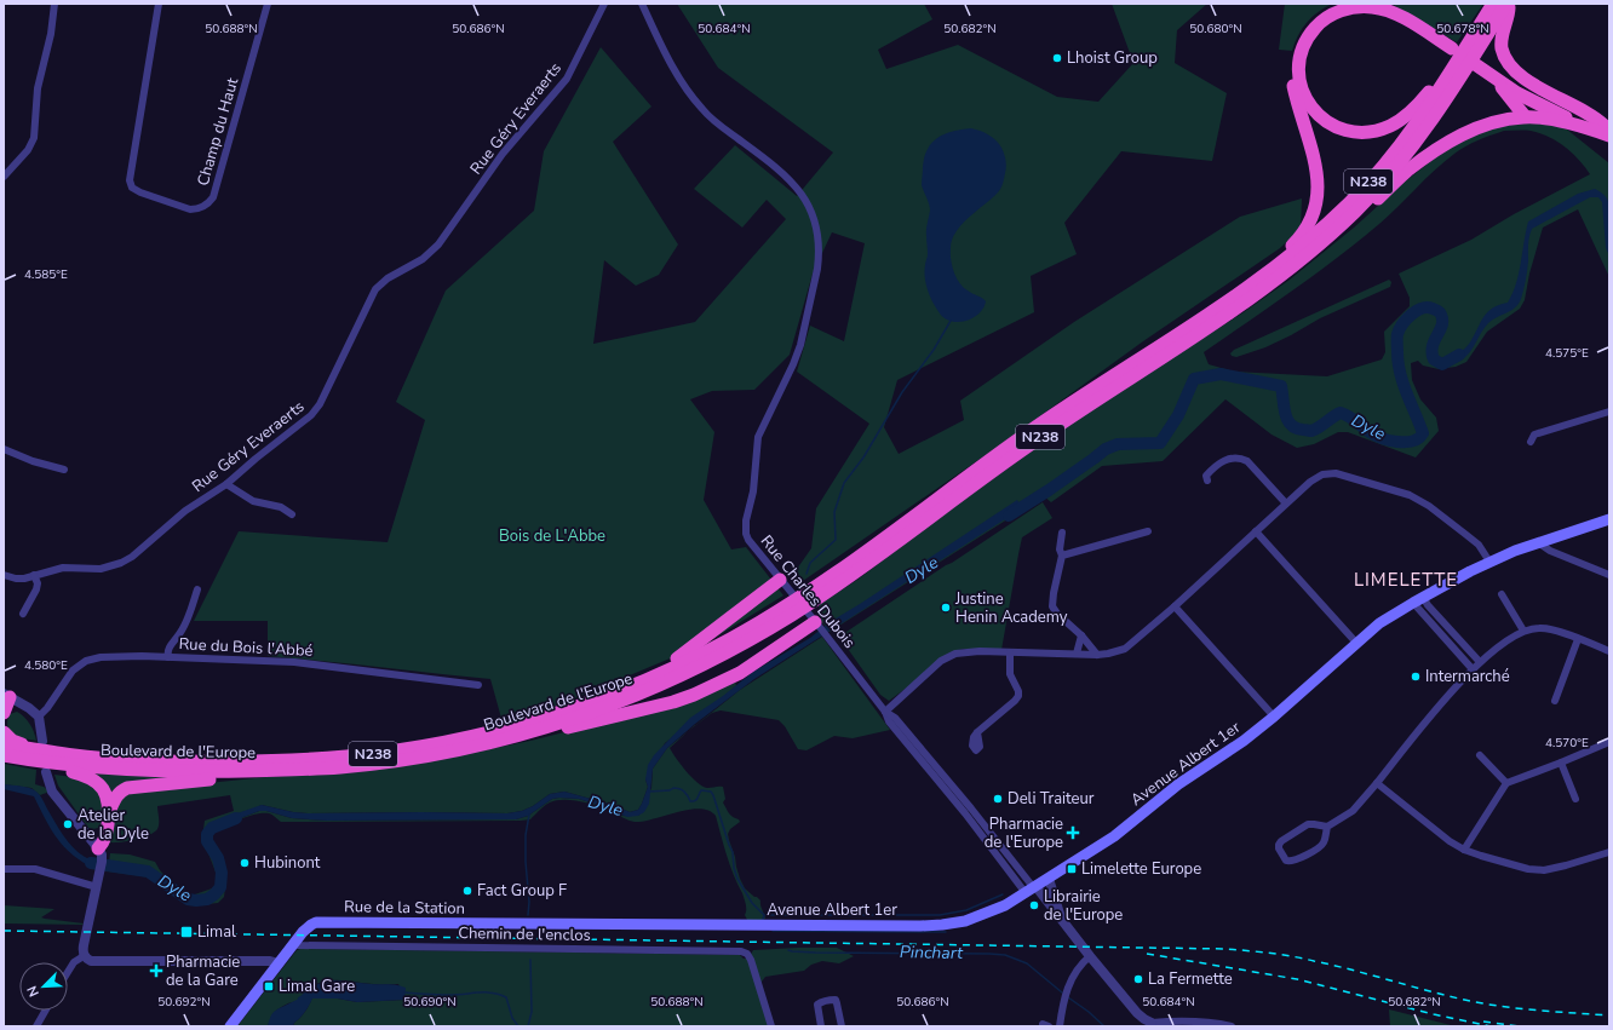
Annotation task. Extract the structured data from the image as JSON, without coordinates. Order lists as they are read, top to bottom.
{
  "streets": {
    "highway": ["N238", "Boulevard de l'Europe"],
    "main road": ["Avenue Albert 1er", "Rue de la Station"],
    "street": [
      "Rue Géry Everaerts",
      "Champ du Haut",
      "Rue Charles Dubois",
      "Rue du Bois l'Abbé",
      "Chemin de l'enclos"
    ]
  },
  "crossings": [
    ["N238", "Boulevard de l'Europe"],
    ["Rue Charles Dubois", "Avenue Albert 1er"],
    ["Avenue Albert 1er", "Rue de la Station"],
    ["Rue de la Station", "Chemin de l'enclos"]
  ],
  "districts": ["LIMELETTE"],
  "water": ["Dyle", "Pinchart"],
  "parks": ["Bois de L'Abbe"],
  "places": {
    "other": [
      "Lhoist Group",
      "Justine Henin Academy",
      "Intermarché",
      "Deli Traiteur",
      "Atelier de la Dyle",
      "Hubinont",
      "Fact Group F",
      "Librairie de l'Europe",
      "La Fermette"
    ],
    "health": ["Pharmacie de l'Europe", "Pharmacie de la Gare"],
    "transit": ["Limelette Europe", "Limal", "Limal Gare"]
  },
  "north": "bottom left",
  "coordinates": [
    "50.684°N",
    "50.680°N",
    "50.688°N",
    "50.686°N",
    "50.682°N",
    "50.678°N",
    "4.585°E",
    "4.575°E",
    "4.580°E",
    "4.570°E",
    "50.692°N",
    "50.690°N"
  ]
}
